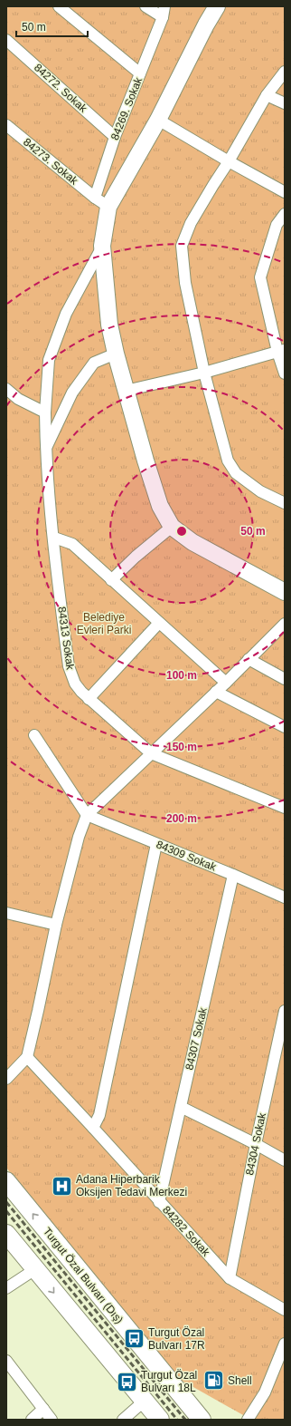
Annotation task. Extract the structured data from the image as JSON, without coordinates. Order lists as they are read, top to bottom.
{
  "streets": {
    "main road": ["Turgut Özal Bulvarı (Dış)"],
    "street": [
      "84272. Sokak",
      "84269. Sokak",
      "84273. Sokak",
      "84313 Sokak",
      "84309 Sokak",
      "84307 Sokak",
      "84304 Sokak",
      "84282 Sokak"
    ]
  },
  "crossings": [
    ["84272. Sokak", "84269. Sokak"],
    ["84269. Sokak", "84273. Sokak"],
    ["84309 Sokak", "84307 Sokak"],
    ["84307 Sokak", "84282 Sokak"],
    ["84304 Sokak", "84282 Sokak"]
  ],
  "parks": ["Belediye Evleri Parki"],
  "places": {
    "hospital": ["Adana Hiperbarik Oksijen Tedavi Merkezi"],
    "bus stop": ["Turgut Özal Bulvarı 17R", "Turgut Özal Bulvarı 18L"],
    "fuel station": ["Shell"]
  },
  "scale_bar": "50 m",
  "rings": [
    "50 m",
    "100 m",
    "150 m",
    "200 m"
  ]
}
